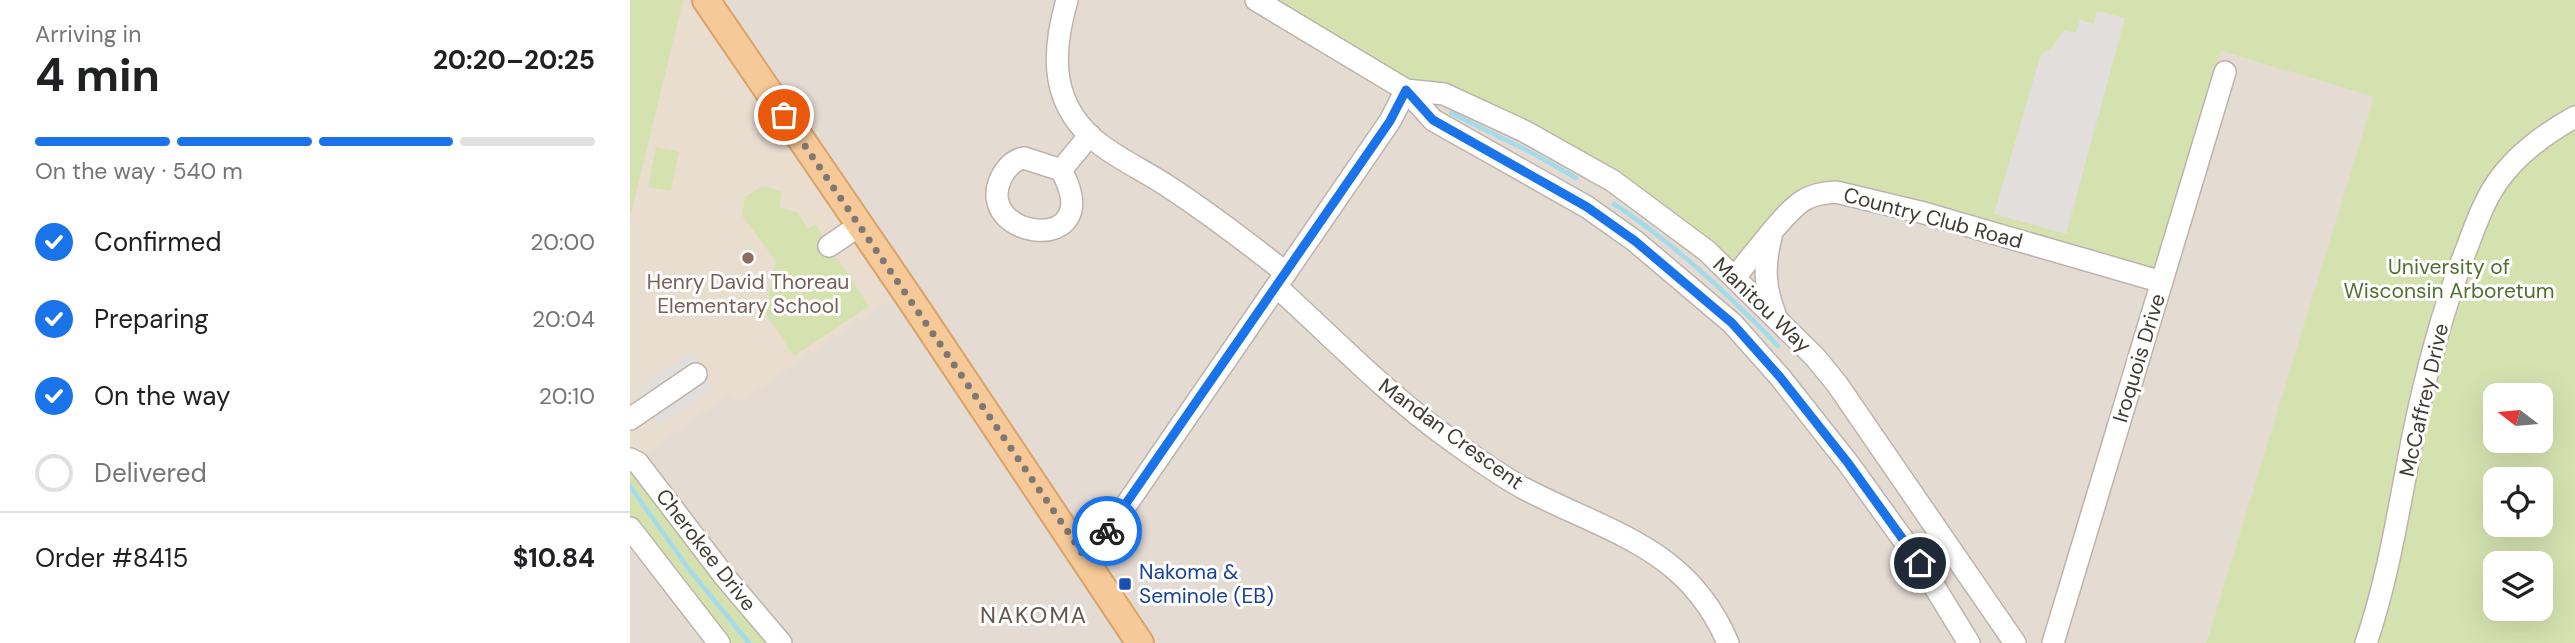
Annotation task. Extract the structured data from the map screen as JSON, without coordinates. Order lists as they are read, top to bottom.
{
  "streets": {
    "street": [
      "Country Club Road",
      "Manitou Way",
      "Iroquois Drive",
      "McCaffrey Drive",
      "Mandan Crescent",
      "Cherokee Drive"
    ]
  },
  "crossings": [
    ["Country Club Road", "Manitou Way"],
    ["Country Club Road", "Iroquois Drive"]
  ],
  "districts": ["NAKOMA"],
  "parks": ["University of Wisconsin Arboretum"],
  "places": {
    "other": ["Henry David Thoreau Elementary School"],
    "transit": ["Nakoma & Seminole (EB)"]
  },
  "north": "left",
  "page": {
    "heading": ["4 min", "Arriving in", "20:20–20:25"],
    "panel": ["Order #8415", "$10.84"],
    "bar": "On the way · 540 m",
    "list": [
      ["Confirmed", "20:00"],
      ["Preparing", "20:04"],
      ["On the way", "20:10"],
      "Delivered"
    ]
  }
}
